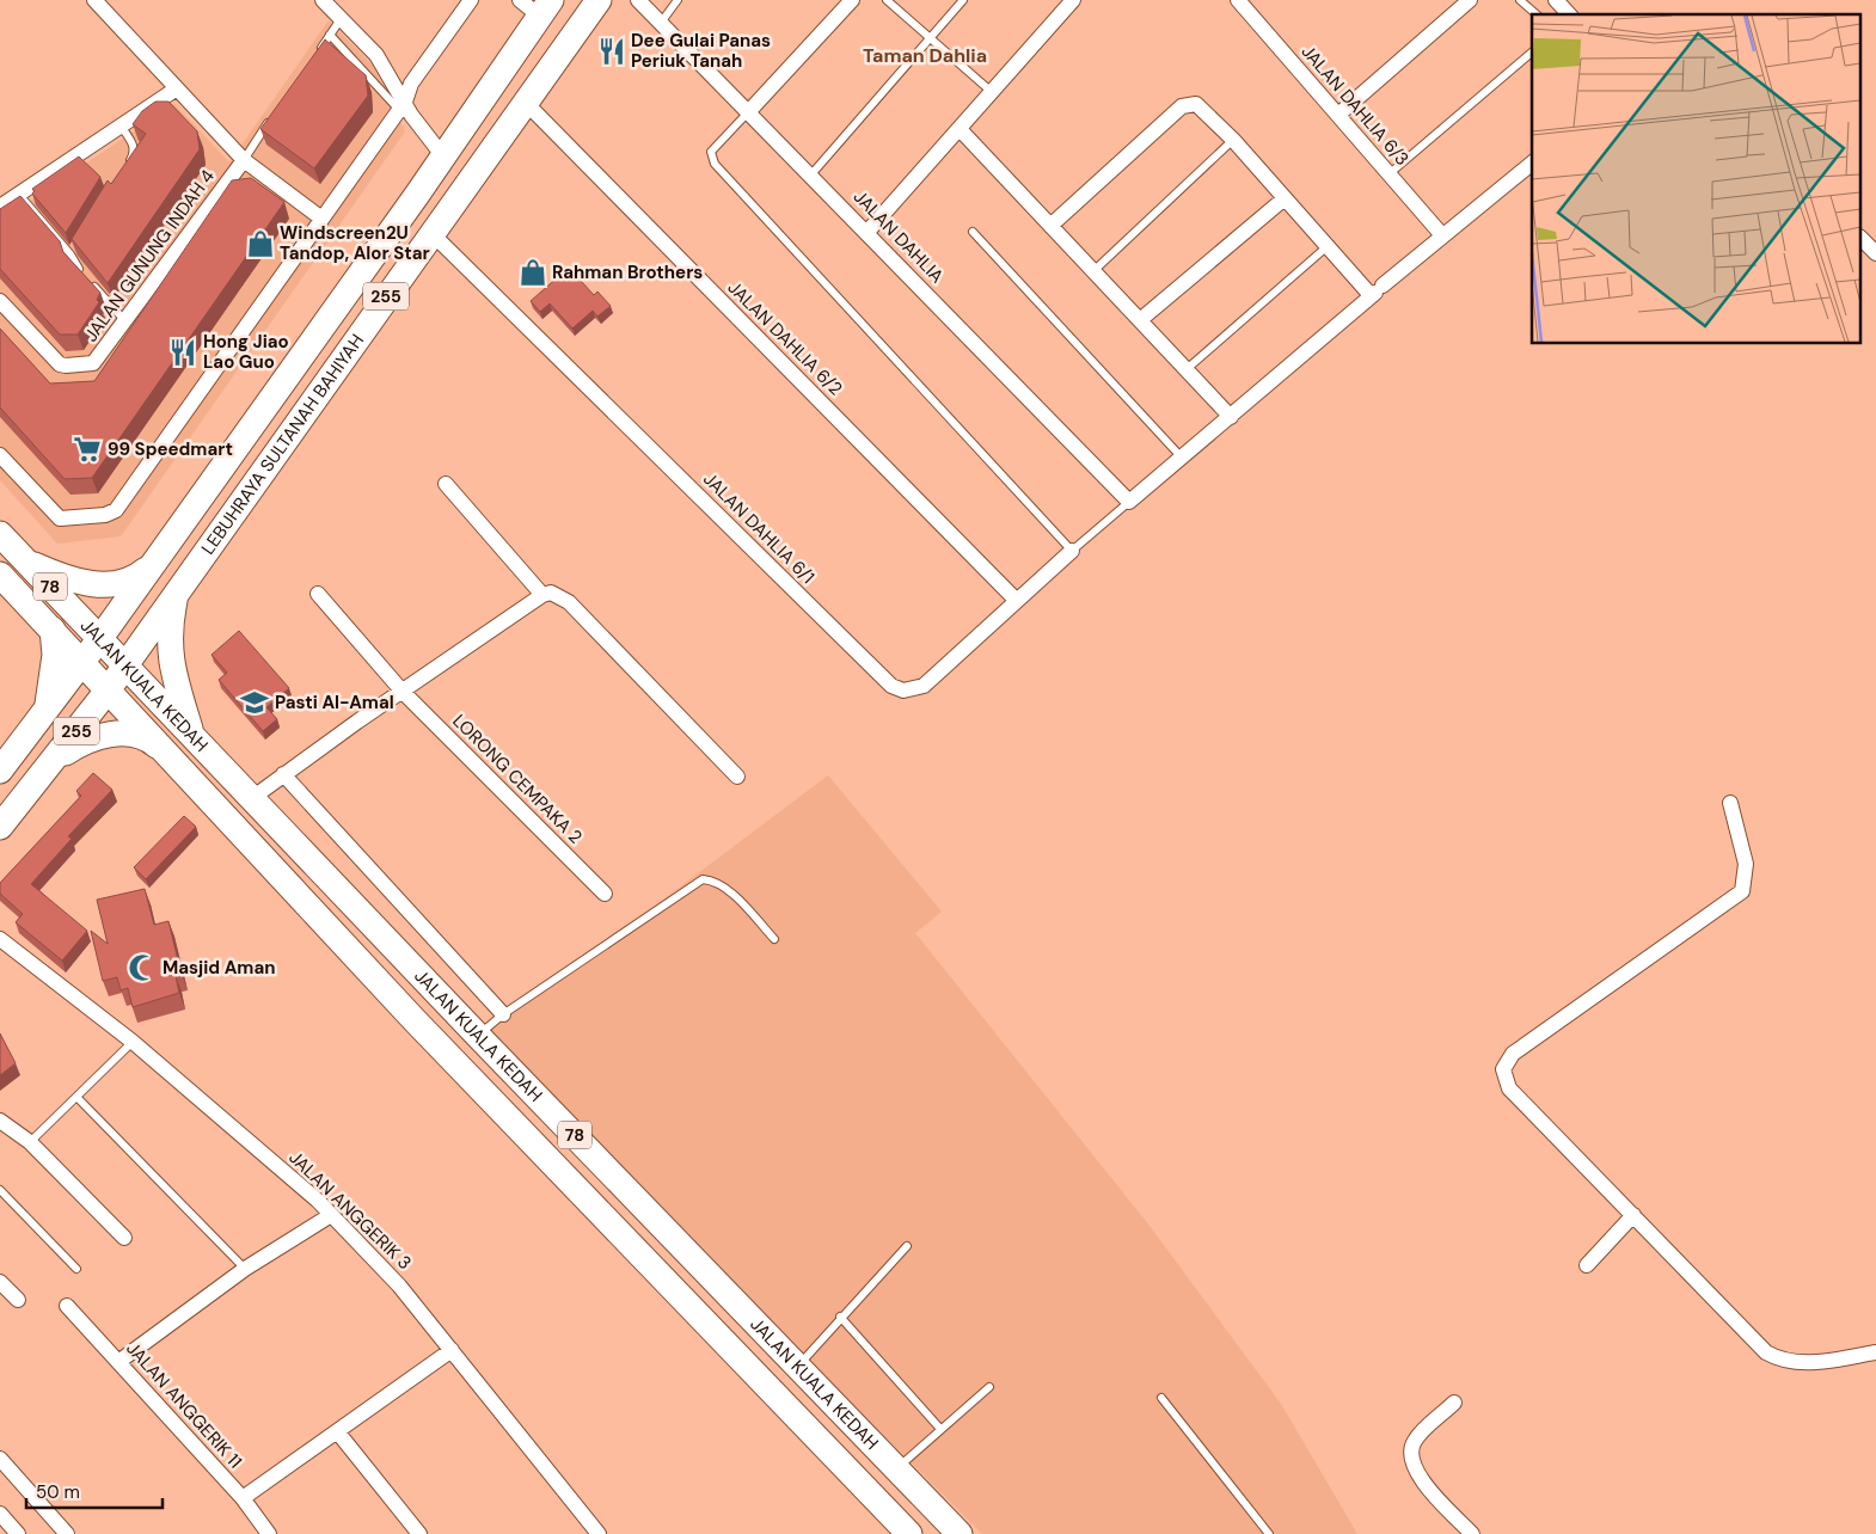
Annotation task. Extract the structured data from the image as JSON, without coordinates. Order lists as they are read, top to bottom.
{
  "streets": {
    "main road": [
      "255",
      "LEBUHRAYA SULTANAH BAHIYAH",
      "78",
      "JALAN KUALA KEDAH"
    ],
    "street": [
      "JALAN DAHLIA 6/3",
      "JALAN DAHLIA",
      "JALAN GUNUNG INDAH 4",
      "JALAN DAHLIA 6/2",
      "JALAN DAHLIA 6/1",
      "LORONG CEMPAKA 2",
      "JALAN ANGGERIK 3",
      "JALAN ANGGERIK 11"
    ]
  },
  "crossings": [
    ["JALAN DAHLIA 6/2", "LEBUHRAYA SULTANAH BAHIYAH"],
    ["JALAN DAHLIA 6/2", "JALAN DAHLIA 6/1"],
    ["LEBUHRAYA SULTANAH BAHIYAH", "JALAN DAHLIA 6/1"],
    ["LEBUHRAYA SULTANAH BAHIYAH", "JALAN KUALA KEDAH"]
  ],
  "districts": ["Taman Dahlia"],
  "places": {
    "restaurant": ["Dee Gulai Panas Periuk Tanah", "Hong Jiao Lao Guo"],
    "shop": ["Windscreen2U Tandop, Alor Star", "Rahman Brothers"],
    "supermarket": ["99 Speedmart"],
    "school or university": ["Pasti Al-Amal"],
    "mosque": ["Masjid Aman"]
  },
  "scale_bar": "50 m"
}
